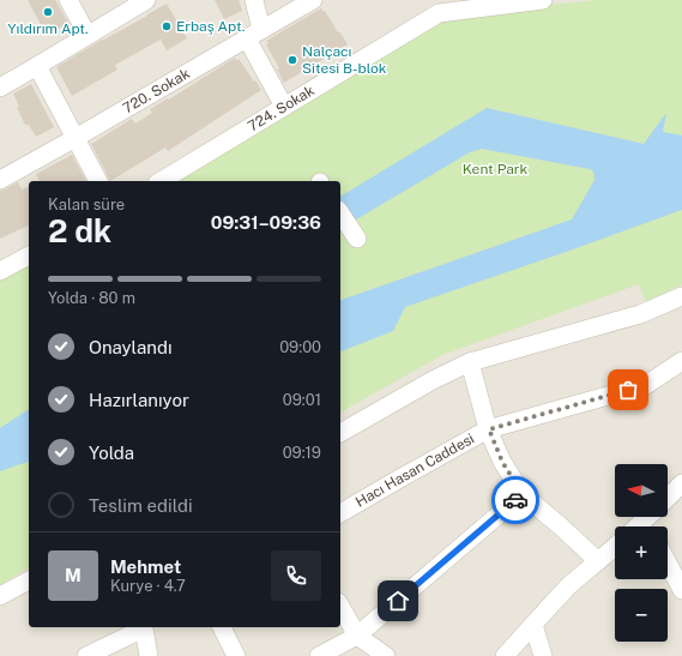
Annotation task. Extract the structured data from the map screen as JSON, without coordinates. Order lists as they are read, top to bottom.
{
  "streets": {
    "street": ["720. Sokak", "724. Sokak", "Hacı Hasan Caddesi"]
  },
  "parks": ["Kent Park"],
  "places": ["Yıldırım Apt.", "Erbaş Apt.", "Nalçacı Sitesi B-blok"],
  "north": "left",
  "page": {
    "heading": ["2 dk", "Kalan süre", "09:31–09:36"],
    "panel": ["Mehmet", "Kurye · 4.7"],
    "bar": "Yolda · 80 m",
    "list": [
      ["Onaylandı", "09:00"],
      ["Hazırlanıyor", "09:01"],
      ["Yolda", "09:19"],
      "Teslim edildi"
    ],
    "map_buttons": ["+", "−"],
    "round": "M"
  }
}
